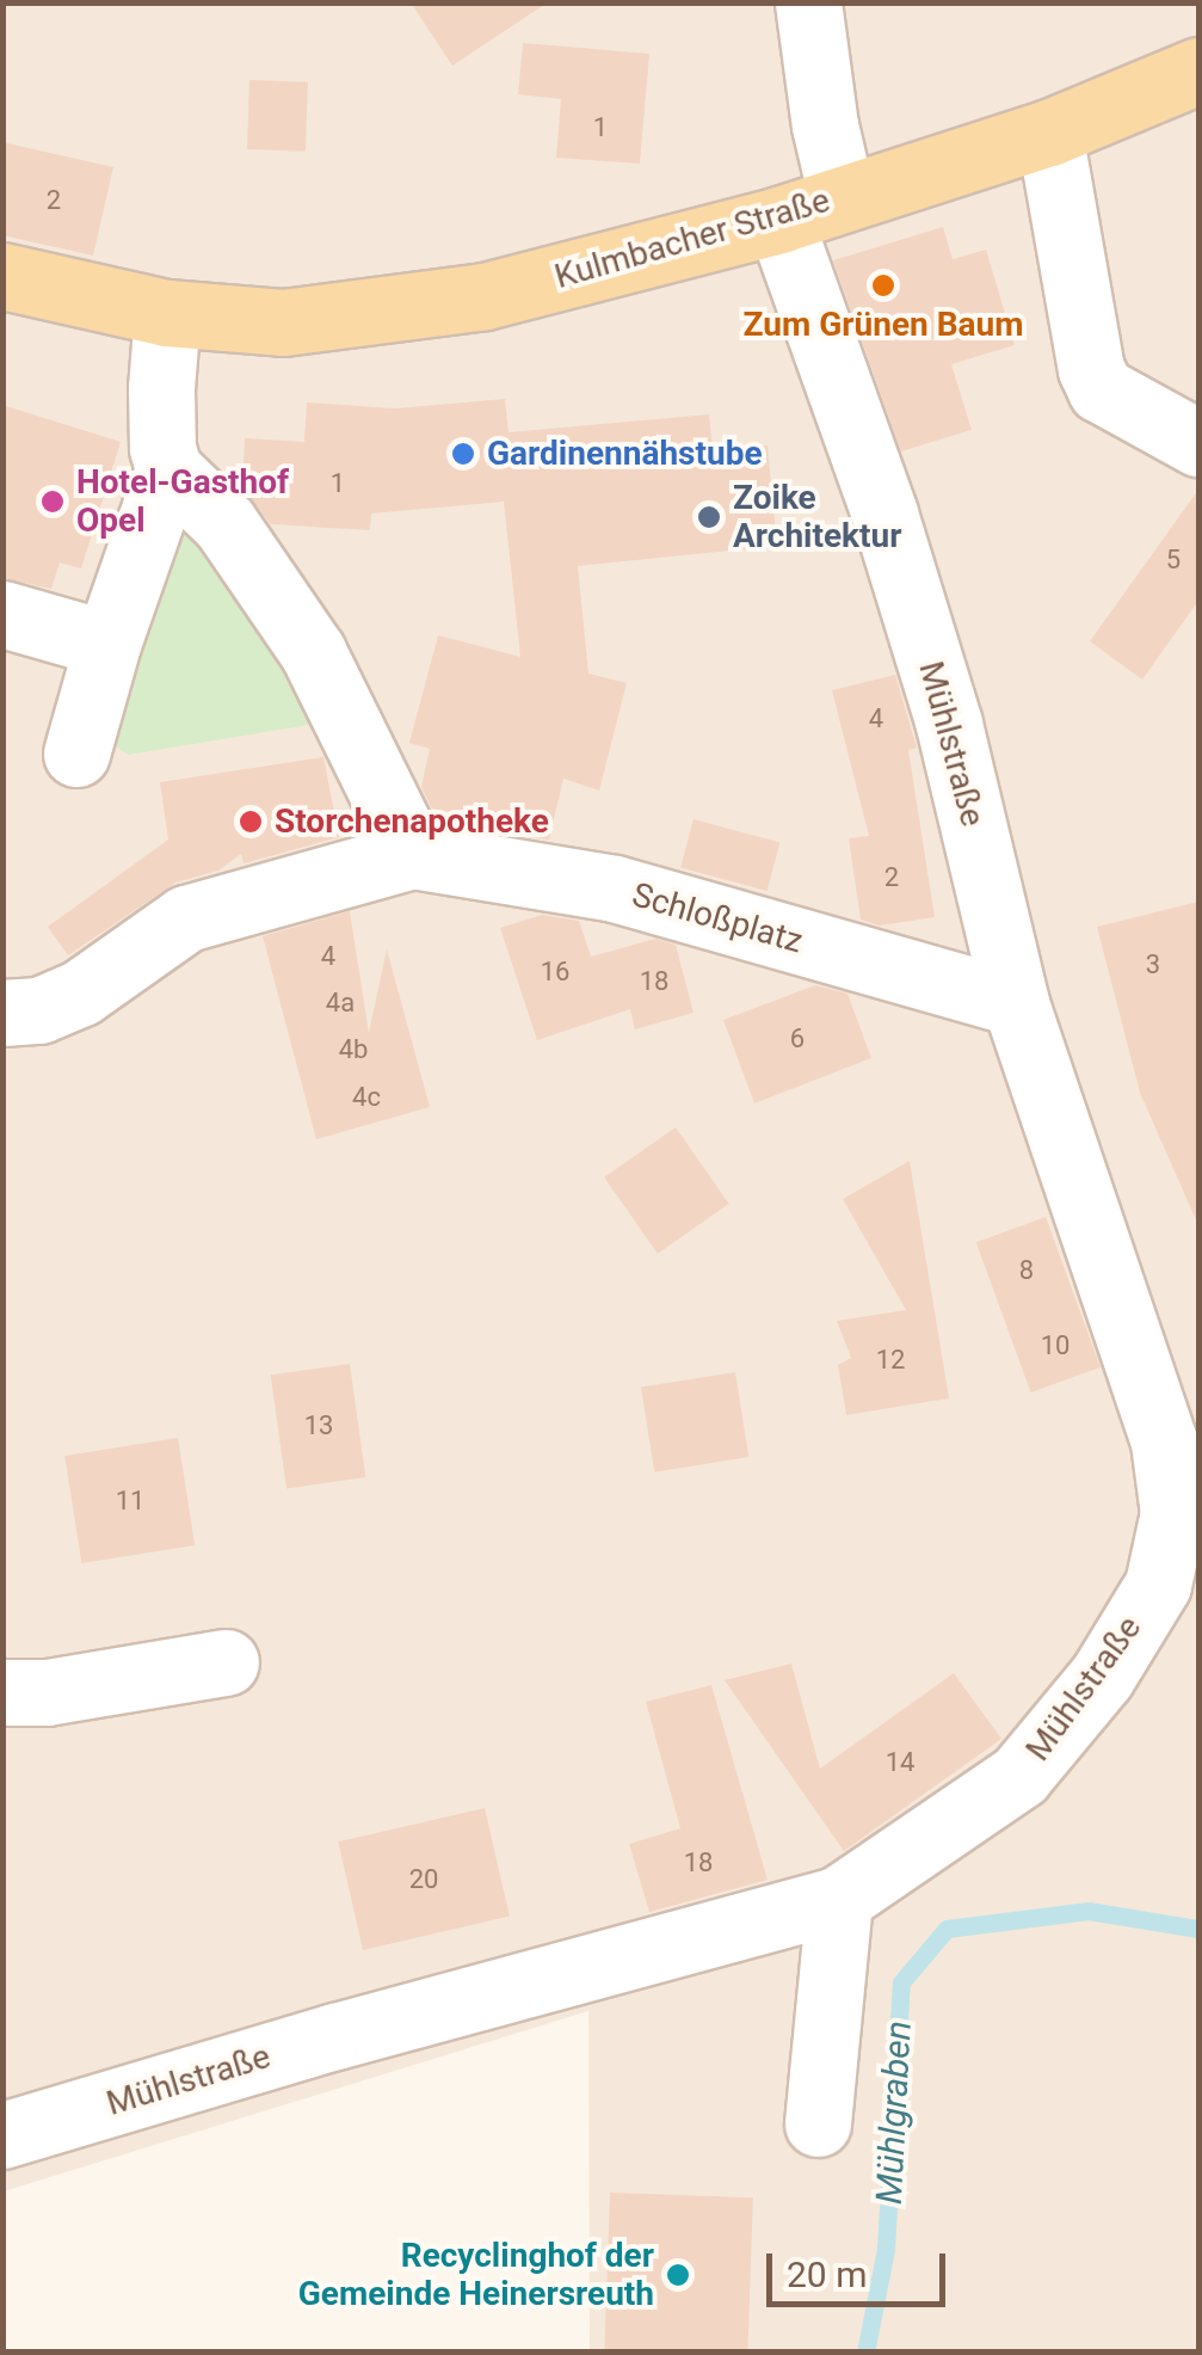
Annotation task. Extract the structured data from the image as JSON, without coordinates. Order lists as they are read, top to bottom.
{
  "streets": {
    "main road": ["Kulmbacher Straße"],
    "street": ["Mühlstraße", "Schloßplatz"]
  },
  "crossings": [
    ["Kulmbacher Straße", "Mühlstraße"],
    ["Mühlstraße", "Schloßplatz"]
  ],
  "water": ["Mühlgraben"],
  "places": [
    "Zum Grünen Baum",
    "Gardinennähstube",
    "Hotel-Gasthof Opel",
    "Zoike Architektur",
    "Storchenapotheke",
    "Recyclinghof der Gemeinde Heinersreuth"
  ],
  "house_numbers": [
    "1",
    "2",
    "1",
    "5",
    "4",
    "2",
    "4",
    "3",
    "16",
    "18",
    "4a",
    "6",
    "4b",
    "4c",
    "8",
    "10",
    "12",
    "13",
    "11",
    "14",
    "18",
    "20"
  ],
  "scale_bar": "20 m"
}
